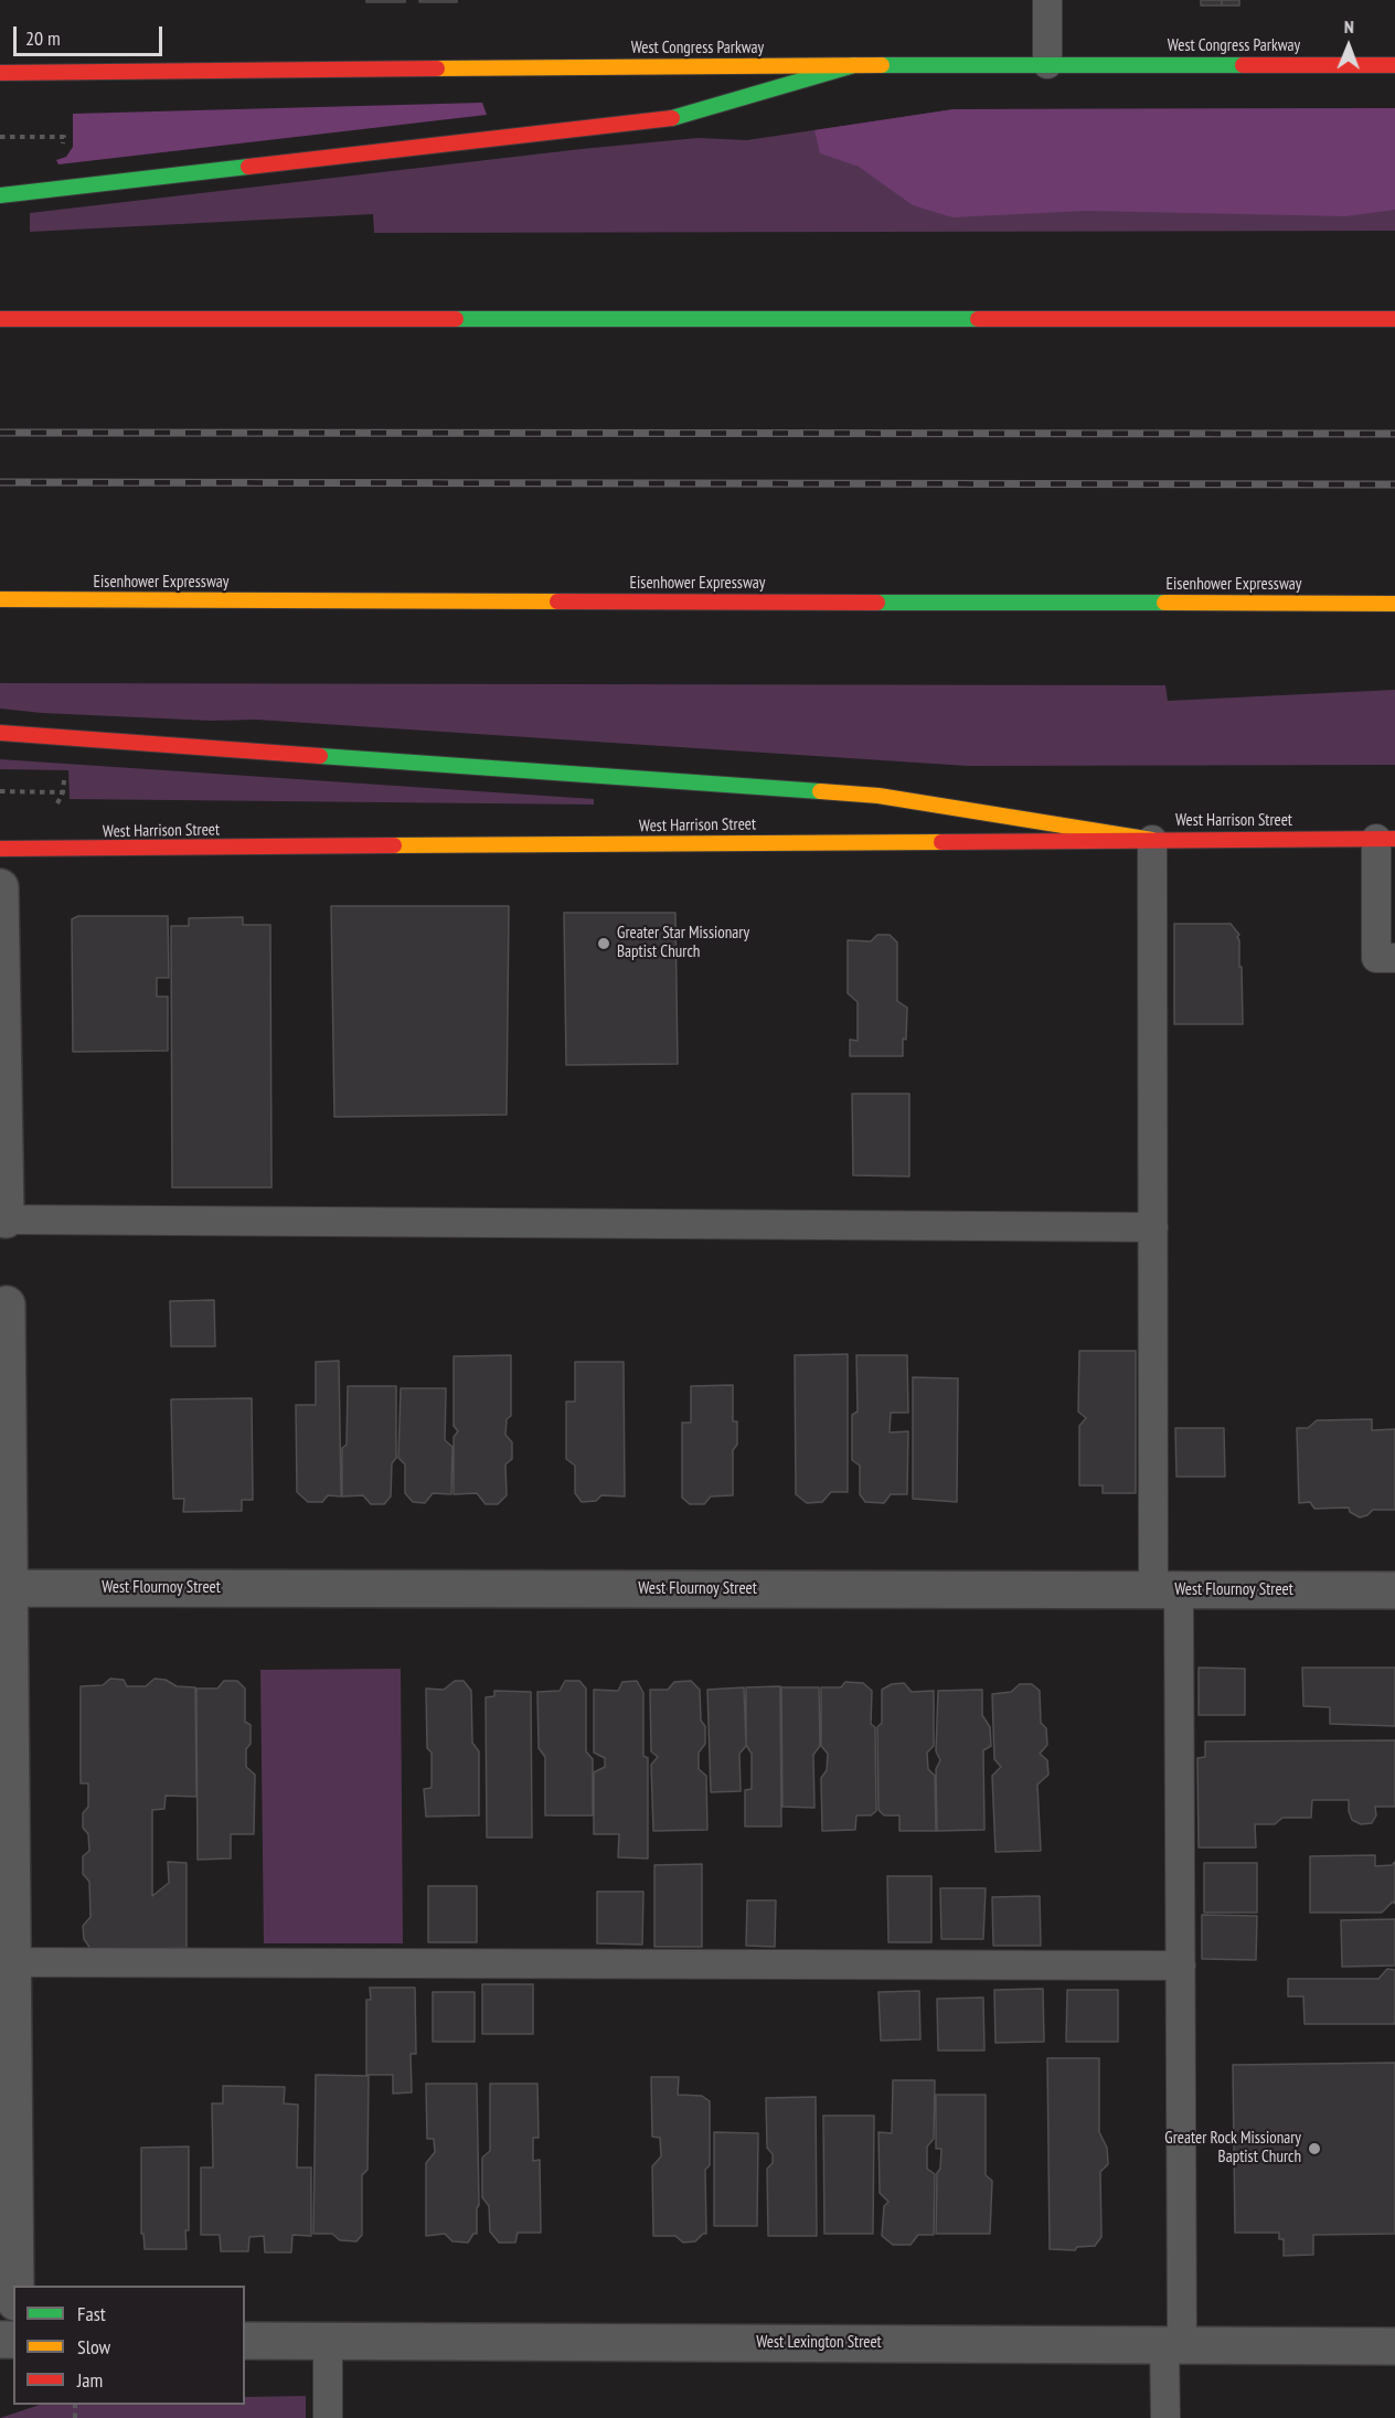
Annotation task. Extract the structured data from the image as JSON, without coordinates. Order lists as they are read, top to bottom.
{
  "streets": {
    "main road": ["West Congress Parkway", "Eisenhower Expressway", "West Harrison Street"],
    "street": ["West Flournoy Street", "West Lexington Street"]
  },
  "places": ["Greater Star Missionary Baptist Church", "Greater Rock Missionary Baptist Church"],
  "legend": ["Fast", "Slow", "Jam"],
  "scale_bar": "20 m",
  "north": "top"
}
